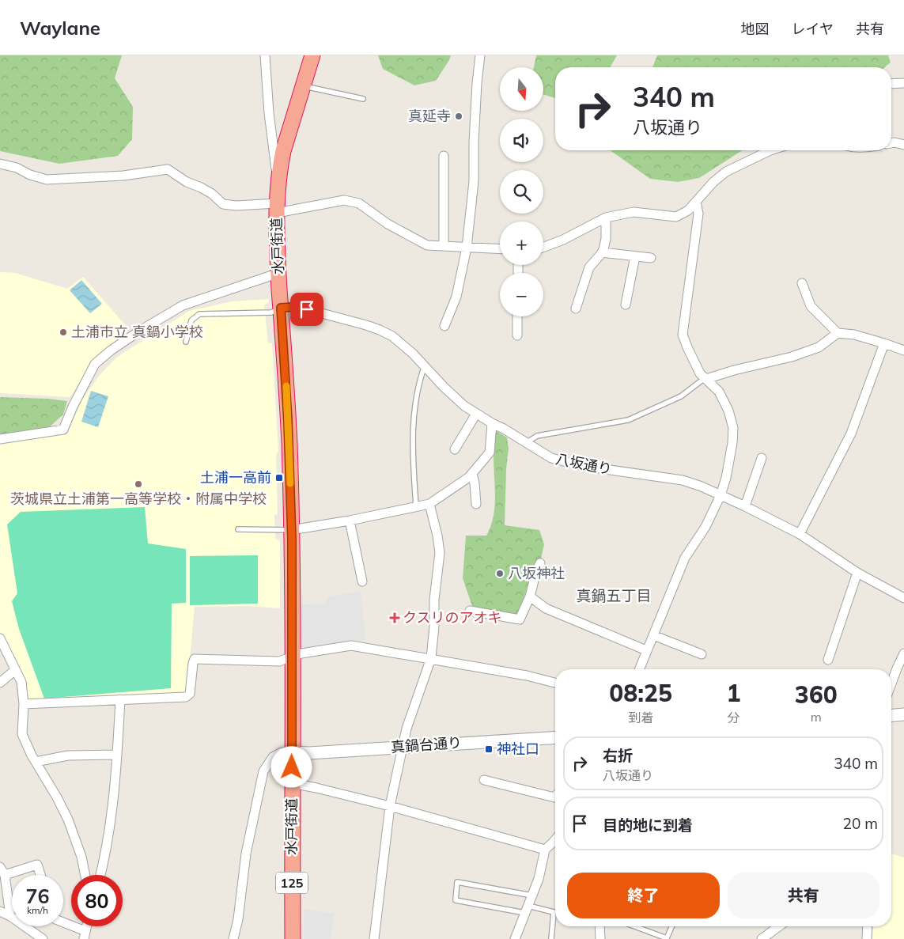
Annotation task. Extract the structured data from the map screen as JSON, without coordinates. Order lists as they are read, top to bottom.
{
  "streets": {
    "highway": ["水戸街道", "125"],
    "street": ["八坂通り", "真鍋台通り"]
  },
  "crossings": [
    ["水戸街道", "八坂通り"],
    ["水戸街道", "真鍋台通り"]
  ],
  "districts": ["真鍋五丁目"],
  "places": {
    "other": [
      "真延寺",
      "土浦市立 真鍋小学校",
      "茨城県立土浦第一高等学校・附属中学校",
      "八坂神社"
    ],
    "transit": ["土浦一高前", "神社口"],
    "health": ["クスリのアオキ"]
  },
  "north": "bottom",
  "page": {
    "header": "Waylane",
    "nav": ["地図", "レイヤ", "共有"],
    "map_buttons": ["+", "−"],
    "turn": ["340 m", "八坂通り"],
    "eta": [
      "08:25",
      "到着",
      "1",
      "分",
      "360",
      "m"
    ],
    "list": [
      {
        "name": "右折",
        "note": "八坂通り",
        "value": "340 m"
      },
      {
        "name": "目的地に到着",
        "value": "20 m"
      }
    ],
    "buttons": ["終了", "共有"],
    "speed": "76 km/h",
    "limit": "80"
  }
}
